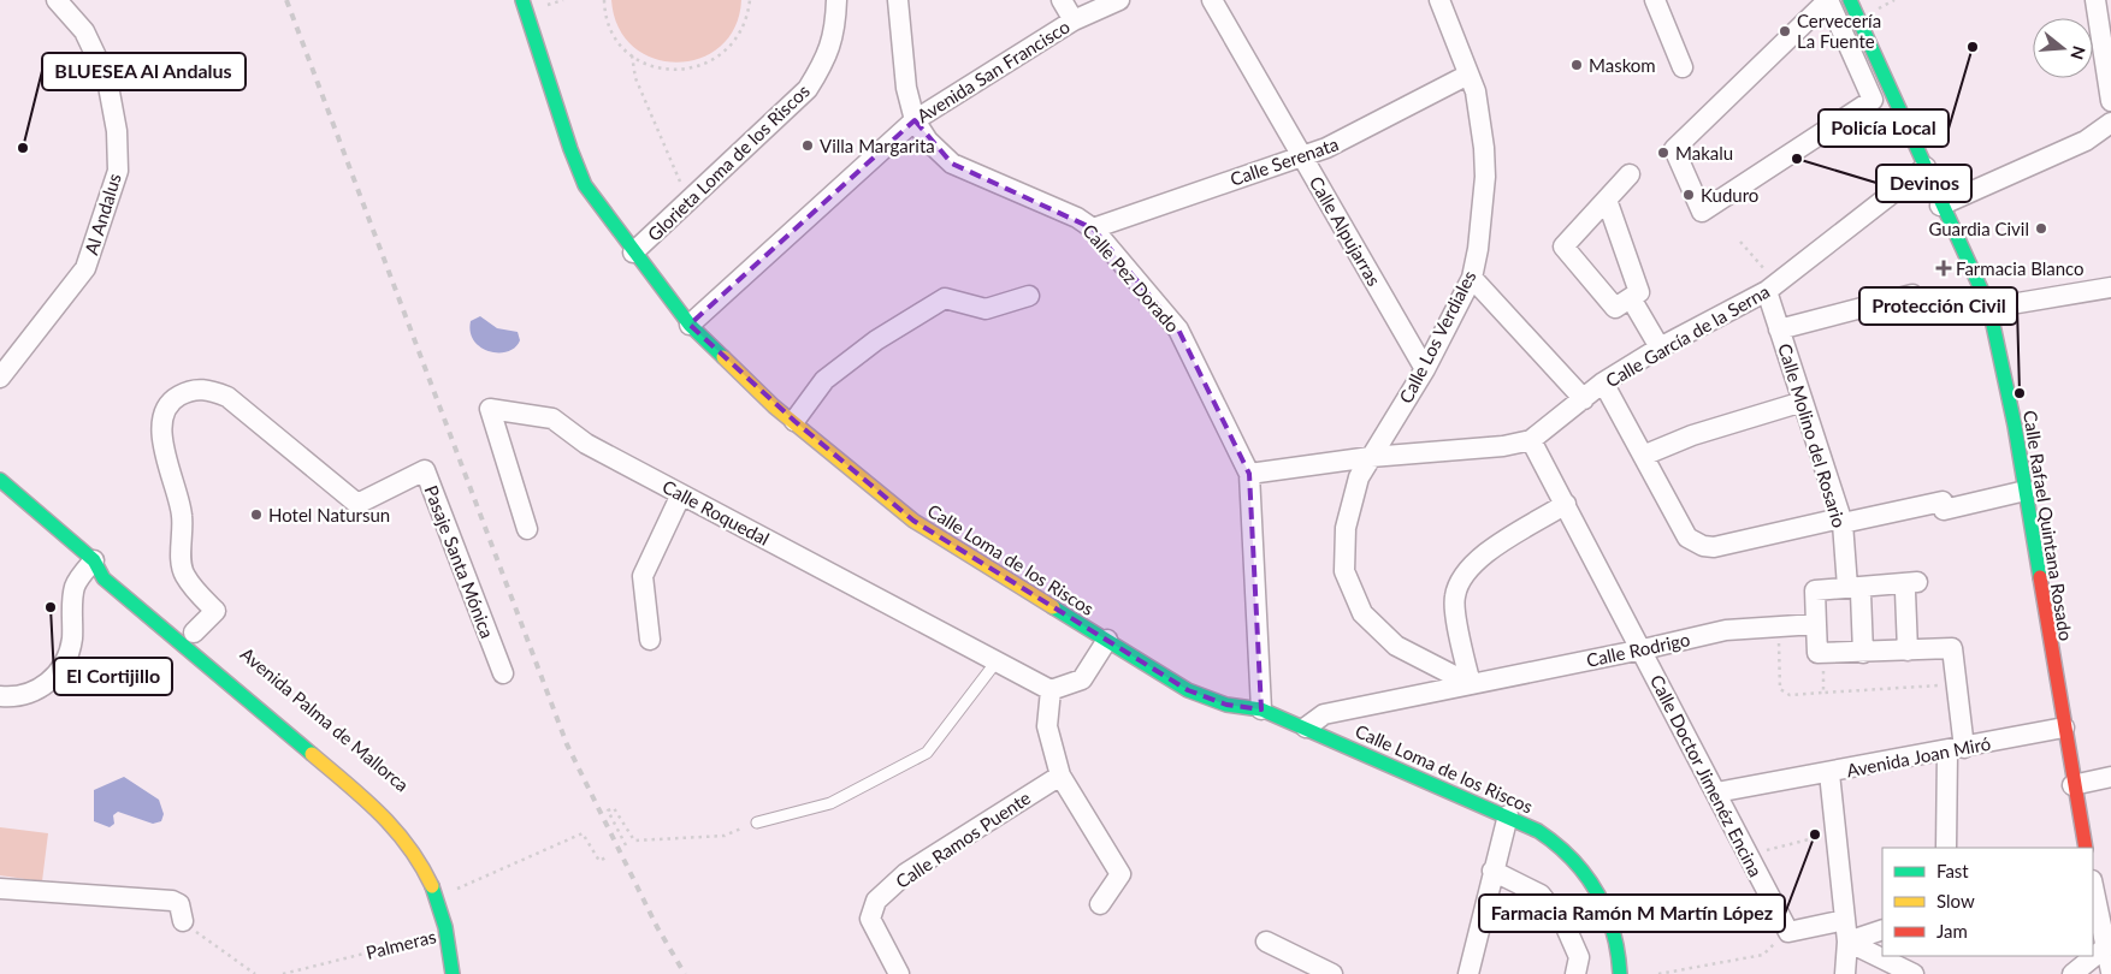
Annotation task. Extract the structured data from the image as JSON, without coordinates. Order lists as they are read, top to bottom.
{
  "streets": {
    "street": [
      "Avenida San Francisco",
      "Calle Serenata",
      "Glorieta Loma de los Riscos",
      "Al Andalus",
      "Calle Alpujarras",
      "Calle Pez Dorado",
      "Calle García de la Serna",
      "Calle Los Verdiales",
      "Calle Molino del Rosario",
      "Calle Roquedal",
      "Calle Rafael Quintana Rosado",
      "Calle Loma de los Riscos",
      "Pasaje Santa Mónica",
      "Calle Rodrigo",
      "Avenida Palma de Mallorca",
      "Avenida Joan Miró",
      "Calle Doctor Jimenéz Encina",
      "Calle Ramos Puente"
    ],
    "path": ["Palmeras"]
  },
  "crossings": [
    ["Avenida San Francisco", "Calle Pez Dorado"],
    ["Avenida San Francisco", "Calle Loma de los Riscos"],
    ["Calle Serenata", "Calle Alpujarras"],
    ["Calle Serenata", "Calle Pez Dorado"],
    ["Calle Serenata", "Calle Los Verdiales"],
    ["Glorieta Loma de los Riscos", "Calle Loma de los Riscos"],
    ["Calle Alpujarras", "Calle Los Verdiales"],
    ["Calle Pez Dorado", "Calle García de la Serna"],
    ["Calle Pez Dorado", "Calle Loma de los Riscos"],
    ["Calle García de la Serna", "Calle Los Verdiales"],
    ["Calle García de la Serna", "Calle Molino del Rosario"],
    ["Calle García de la Serna", "Calle Rafael Quintana Rosado"],
    ["Calle García de la Serna", "Calle Doctor Jimenéz Encina"],
    ["Calle Los Verdiales", "Calle Rodrigo"],
    ["Calle Rafael Quintana Rosado", "Avenida Joan Miró"],
    ["Calle Loma de los Riscos", "Calle Rodrigo"],
    ["Pasaje Santa Mónica", "Avenida Palma de Mallorca"],
    ["Calle Rodrigo", "Calle Doctor Jimenéz Encina"],
    ["Avenida Palma de Mallorca", "Palmeras"]
  ],
  "places": {
    "other": [
      "Cervecería La Fuente",
      "Policía Local",
      "Maskom",
      "Villa Margarita",
      "BLUESEA Al Andalus",
      "Makalu",
      "Devinos",
      "Kuduro",
      "Guardia Civil",
      "Protección Civil",
      "Hotel Natursun",
      "El Cortijillo",
      "Farmacia Ramón M Martín López"
    ],
    "health": ["Farmacia Blanco"]
  },
  "legend": ["Fast", "Slow", "Jam"],
  "north": "right"
}
